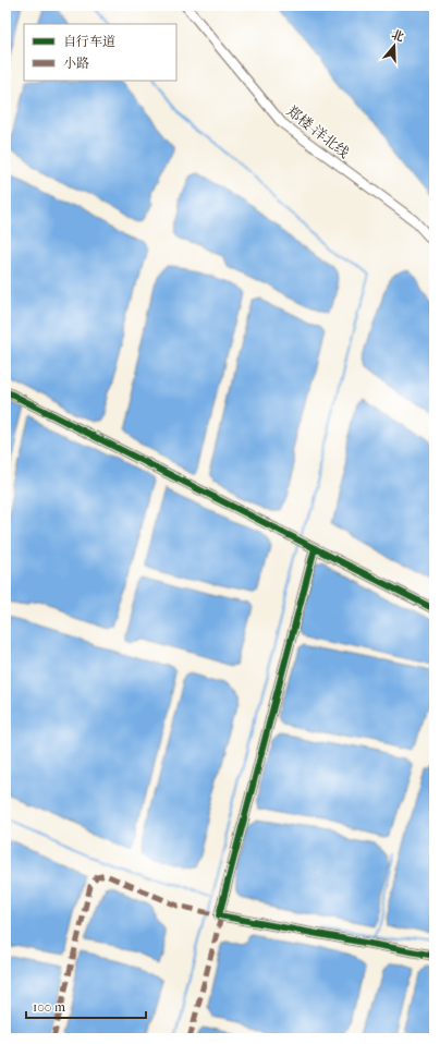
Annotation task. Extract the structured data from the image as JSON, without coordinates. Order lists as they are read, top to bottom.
{
  "streets": {
    "street": ["郑楼-洋北线"]
  },
  "legend": ["自行车道", "小路"],
  "scale_bar": "100 m",
  "north": "top"
}
